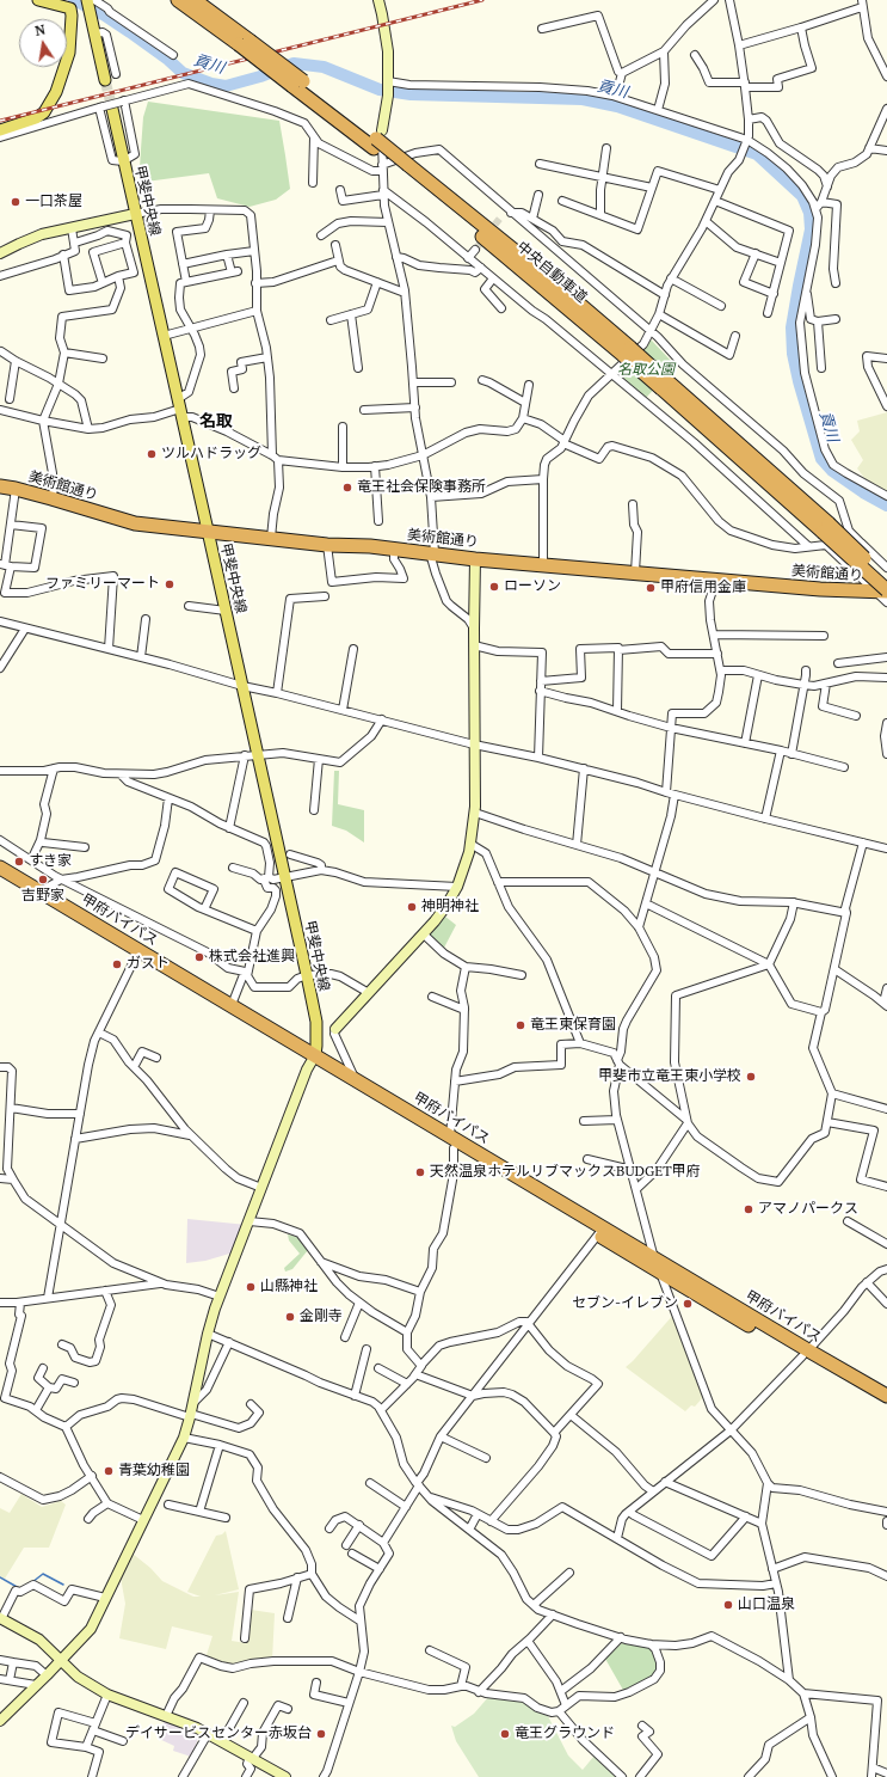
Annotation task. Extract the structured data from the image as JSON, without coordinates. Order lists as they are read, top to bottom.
{
  "streets": {
    "highway": ["中央自動車道", "美術館通り", "甲府バイパス"],
    "main road": ["甲斐中央線"]
  },
  "crossings": [
    ["甲斐中央線", "美術館通り"],
    ["甲斐中央線", "甲府バイパス"],
    ["中央自動車道", "美術館通り"]
  ],
  "districts": ["名取"],
  "water": ["貢川"],
  "parks": ["名取公園"],
  "places": [
    "一口茶屋",
    "ツルハドラッグ",
    "竜王社会保険事務所",
    "ファミリーマート",
    "ローソン",
    "甲府信用金庫",
    "すき家",
    "吉野家",
    "神明神社",
    "株式会社進興",
    "ガスト",
    "竜王東保育園",
    "甲斐市立竜王東小学校",
    "天然温泉ホテルリブマックスBUDGET甲府",
    "アマノパークス",
    "山縣神社",
    "セブン-イレブン",
    "金剛寺",
    "青葉幼稚園",
    "山口温泉",
    "デイサービスセンター赤坂台",
    "竜王グラウンド"
  ],
  "north": "top"
}
